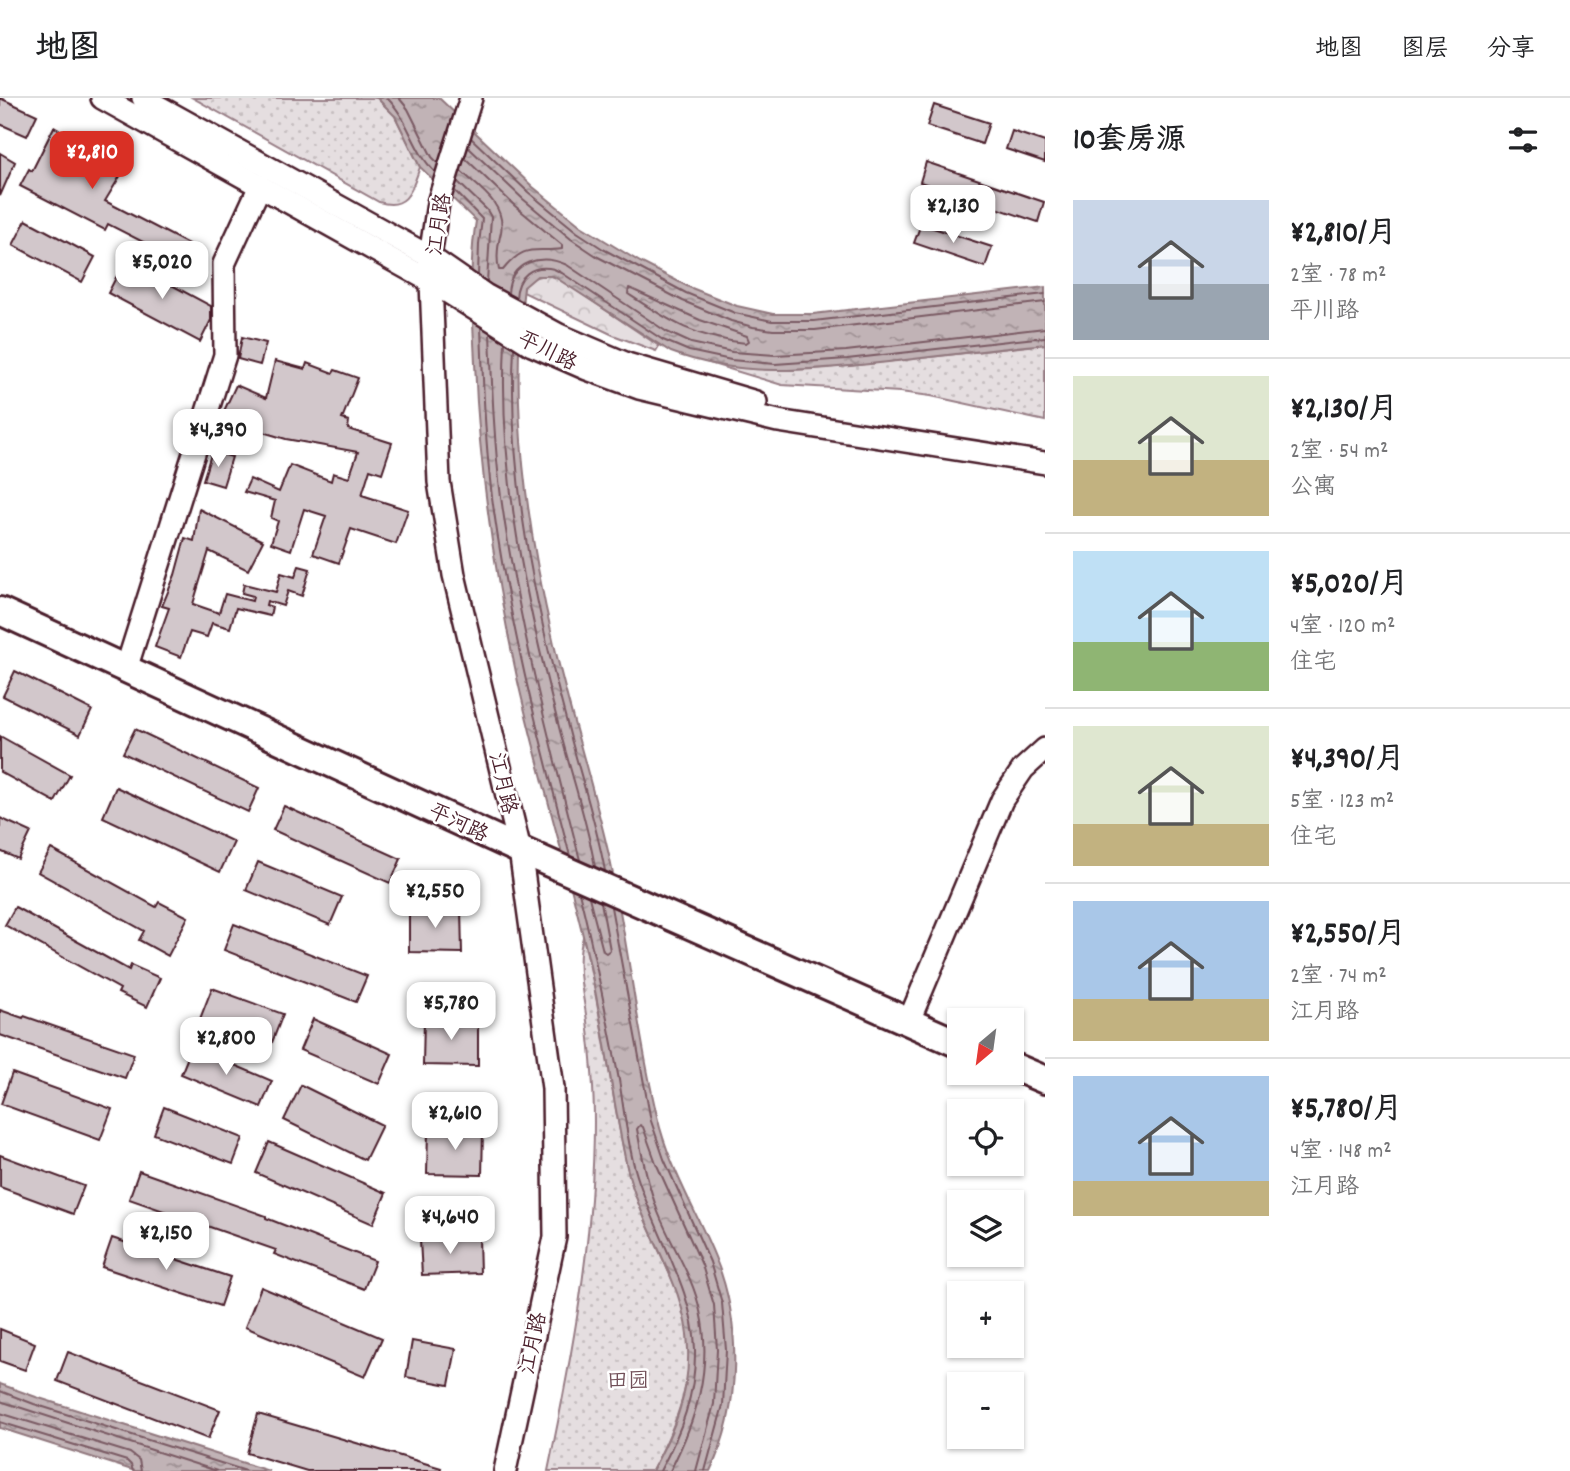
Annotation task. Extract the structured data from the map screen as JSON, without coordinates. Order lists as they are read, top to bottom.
{
  "streets": {
    "main road": ["平河路"],
    "street": ["江月路", "平川路"]
  },
  "crossings": [
    ["江月路", "平川路"],
    ["江月路", "平河路"]
  ],
  "parks": ["田园"],
  "north": "bottom left",
  "page": {
    "header": "地图",
    "nav": ["地图", "图层", "分享"],
    "heading": "10套房源",
    "price": [
      "¥2,810",
      "¥2,130",
      "¥5,020",
      "¥4,390",
      "¥2,550",
      "¥5,780",
      "¥2,800",
      "¥2,610",
      "¥4,640",
      "¥2,150"
    ],
    "list": [
      {
        "name": "¥2,810/月",
        "note": "2室 · 78 m² · 平川路"
      },
      {
        "name": "¥2,130/月",
        "note": "2室 · 54 m² · 公寓"
      },
      {
        "name": "¥5,020/月",
        "note": "4室 · 120 m² · 住宅"
      },
      {
        "name": "¥4,390/月",
        "note": "5室 · 123 m² · 住宅"
      },
      {
        "name": "¥2,550/月",
        "note": "2室 · 74 m² · 江月路"
      },
      {
        "name": "¥5,780/月",
        "note": "4室 · 148 m² · 江月路"
      }
    ],
    "map_buttons": ["+", "−"]
  }
}
